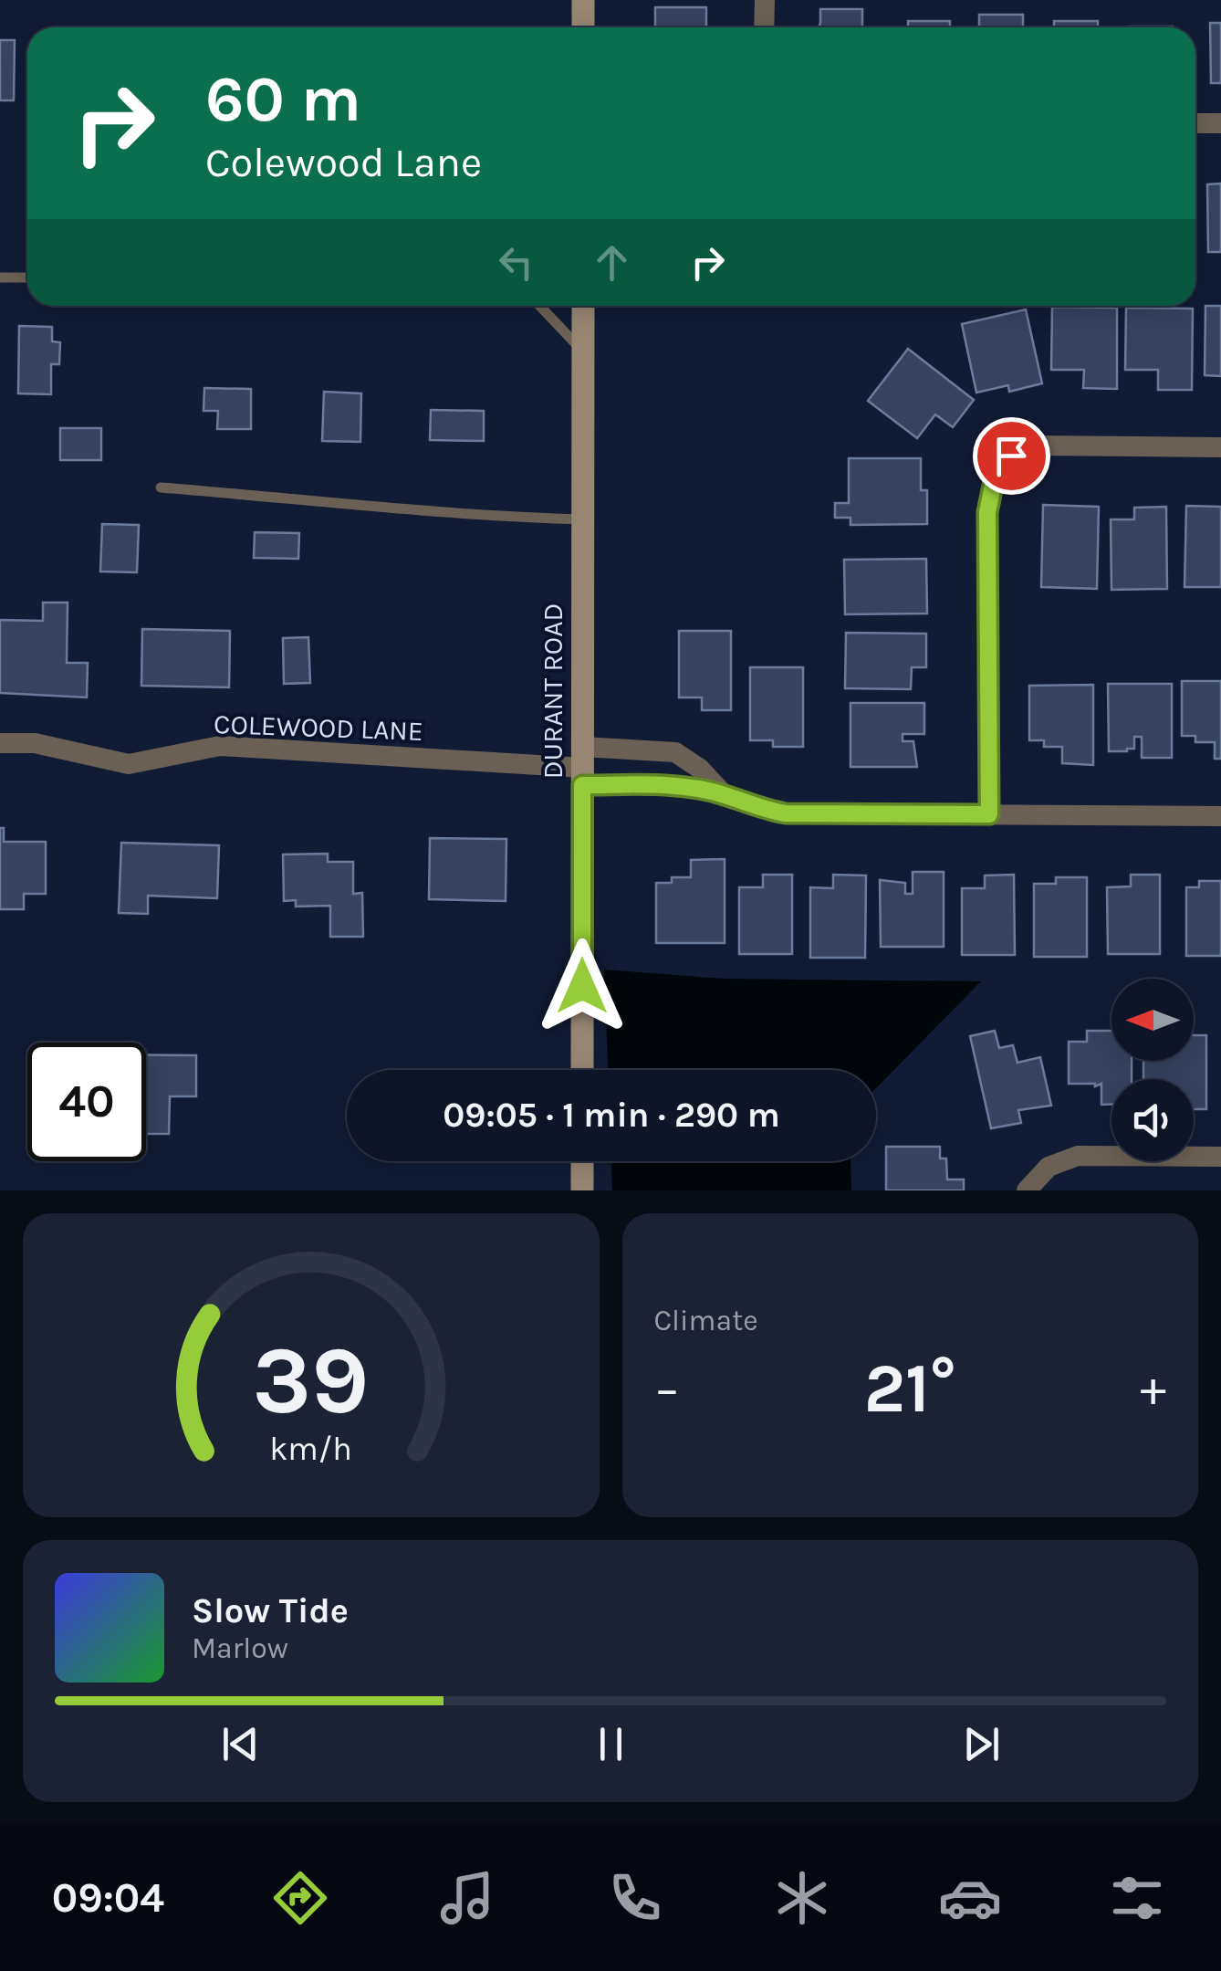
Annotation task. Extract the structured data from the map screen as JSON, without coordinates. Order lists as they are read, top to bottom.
{
  "streets": {
    "street": ["DURANT ROAD", "COLEWOOD LANE"]
  },
  "crossings": [
    ["DURANT ROAD", "COLEWOOD LANE"]
  ],
  "north": "left",
  "page": {
    "turn": ["60 m", "Colewood Lane"],
    "limit": "40",
    "trip": "09:05 · 1 min · 290 m",
    "tile": "Climate",
    "heat": ["−", "21°", "+"],
    "song": ["Slow Tide", "Marlow"],
    "tabs": "09:04",
    "gauge": ["39", "km/h"]
  }
}
